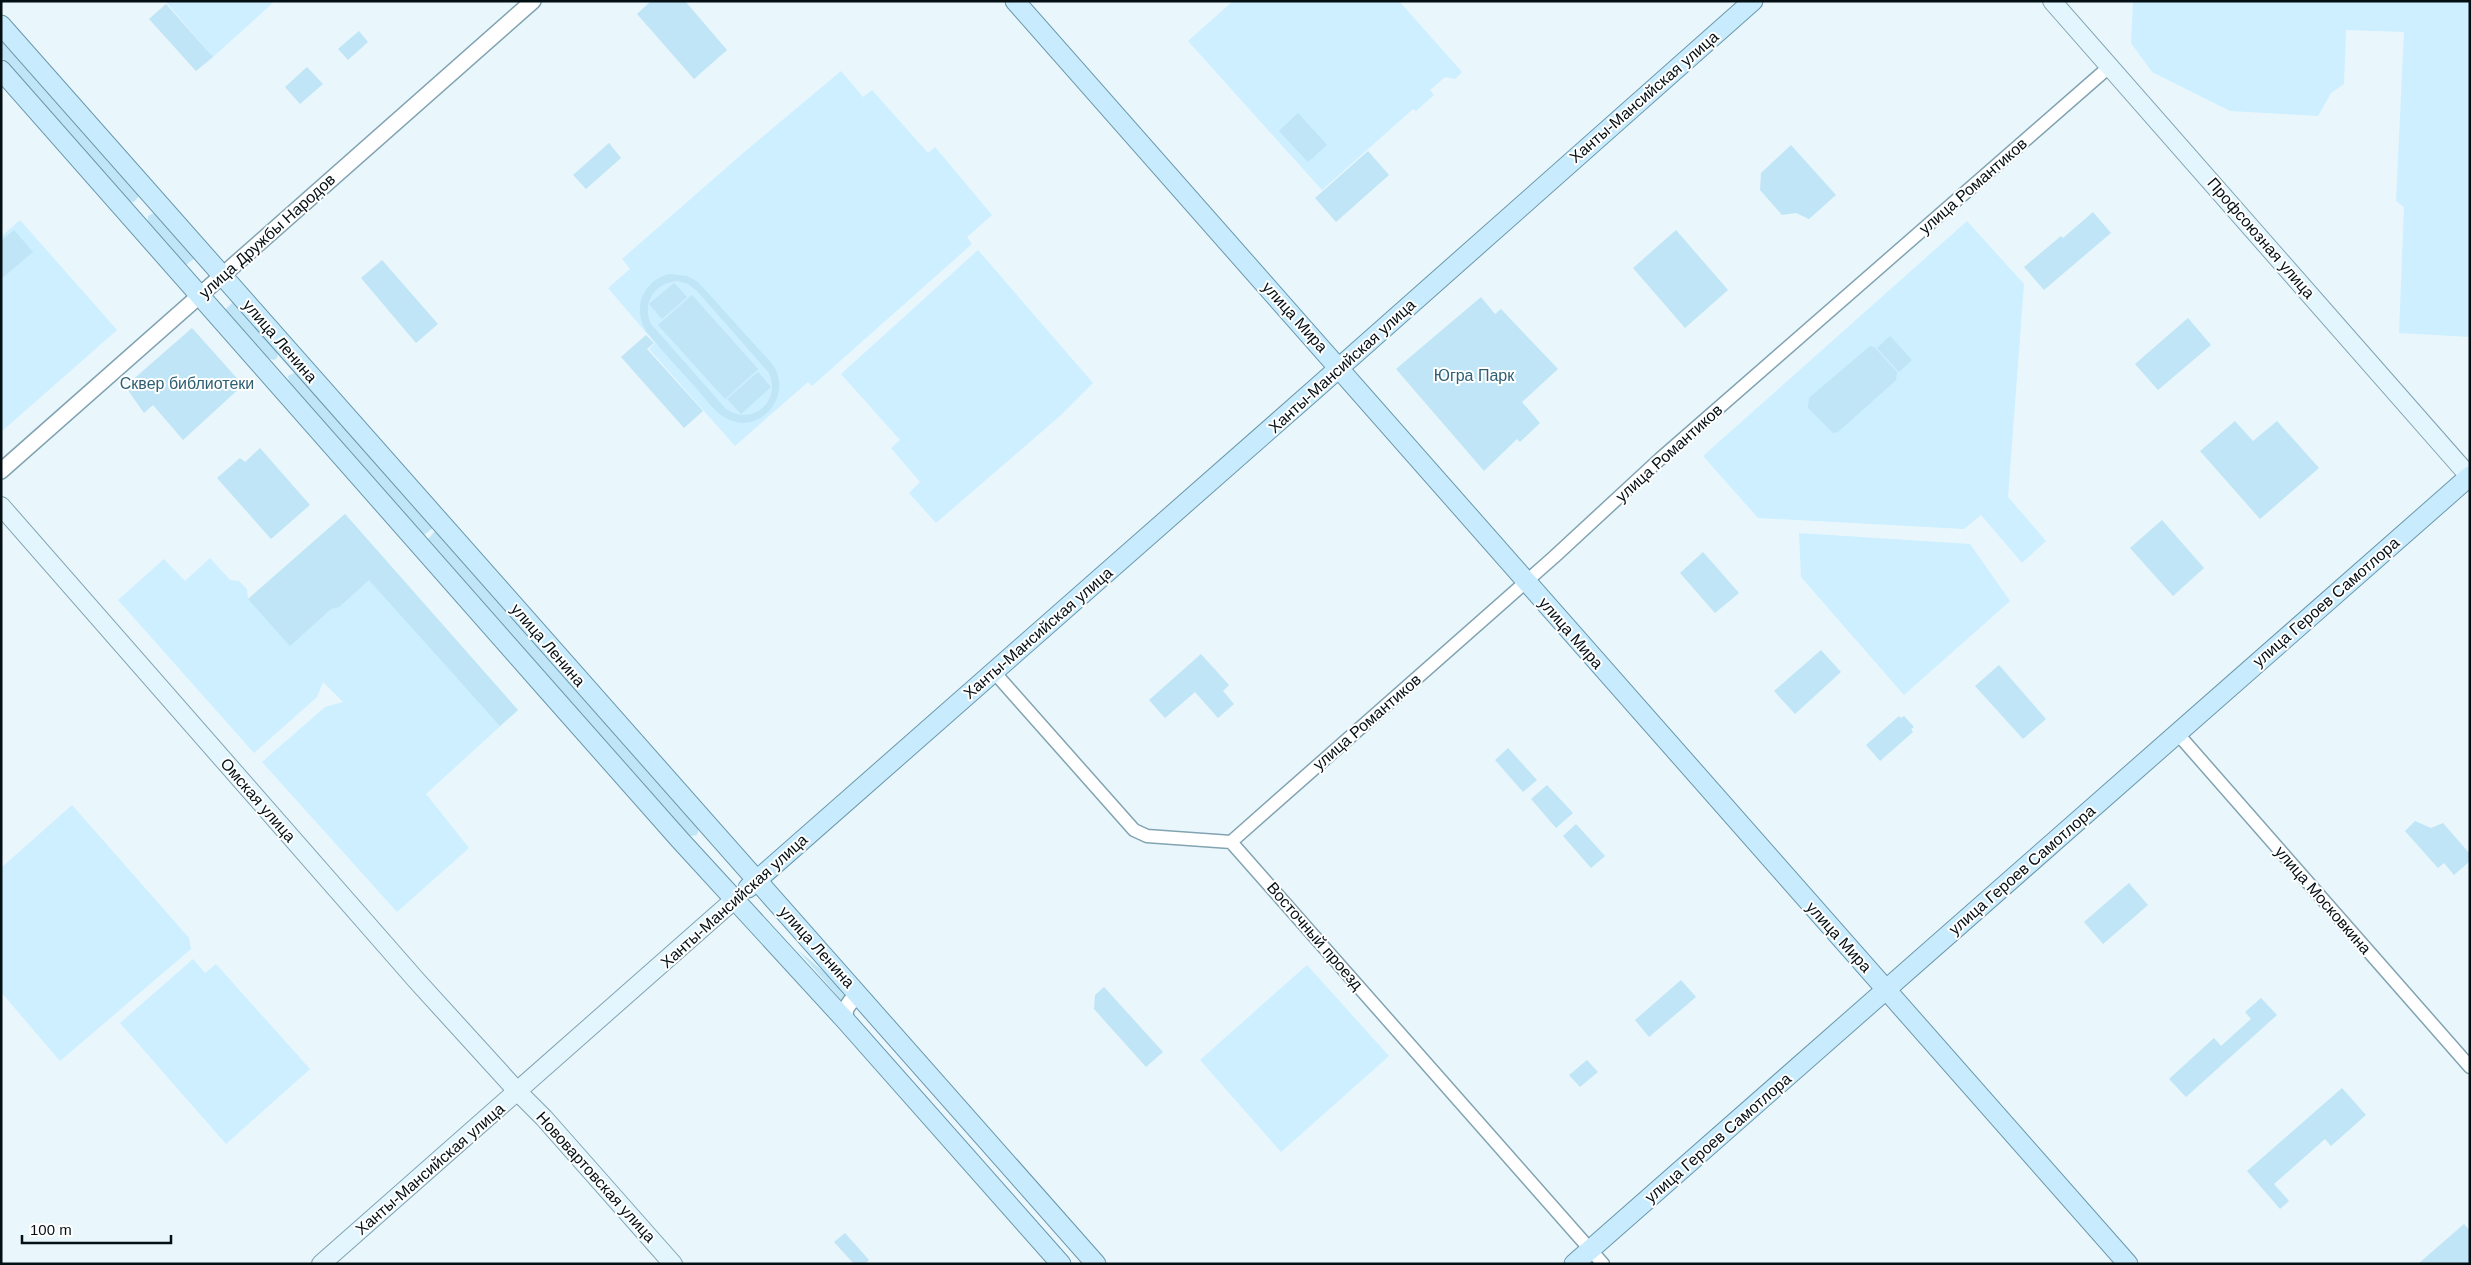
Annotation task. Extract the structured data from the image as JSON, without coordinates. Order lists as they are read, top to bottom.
{
  "streets": {
    "main road": [
      "Ханты-Мансийская улица",
      "Профсоюзная улица",
      "улица Мира",
      "улица Ленина",
      "улица Героев Самотлора",
      "Омская улица",
      "Нововартовская улица"
    ],
    "street": [
      "улица Романтиков",
      "улица Дружбы Народов",
      "улица Московкина",
      "Восточный проезд"
    ]
  },
  "crossings": [
    ["Ханты-Мансийская улица", "улица Мира"],
    ["Ханты-Мансийская улица", "улица Ленина"],
    ["Ханты-Мансийская улица", "Омская улица"],
    ["Ханты-Мансийская улица", "Нововартовская улица"],
    ["улица Романтиков", "Профсоюзная улица"],
    ["улица Романтиков", "улица Мира"],
    ["улица Романтиков", "Восточный проезд"],
    ["улица Дружбы Народов", "улица Ленина"],
    ["Профсоюзная улица", "улица Героев Самотлора"],
    ["улица Мира", "улица Героев Самотлора"],
    ["улица Героев Самотлора", "улица Московкина"],
    ["улица Героев Самотлора", "Восточный проезд"],
    ["Омская улица", "Нововартовская улица"]
  ],
  "parks": ["Югра Парк", "Сквер библиотеки"],
  "scale_bar": "100 m"
}
